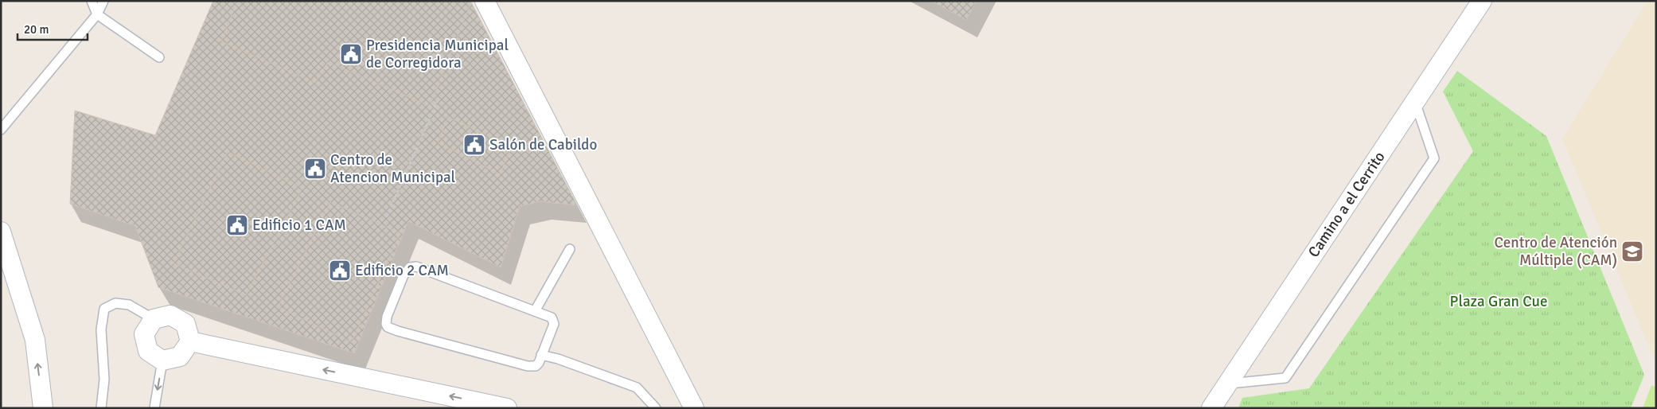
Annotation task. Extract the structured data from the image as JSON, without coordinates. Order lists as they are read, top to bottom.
{
  "streets": {
    "street": ["Camino a el Cerrito"]
  },
  "parks": ["Plaza Gran Cue"],
  "places": {
    "public building": [
      "Presidencia Municipal de Corregidora",
      "Salón de Cabildo",
      "Centro de Atencion Municipal",
      "Edificio 1 CAM",
      "Edificio 2 CAM"
    ],
    "school or university": ["Centro de Atención Múltiple (CAM)"]
  },
  "scale_bar": "20 m"
}
